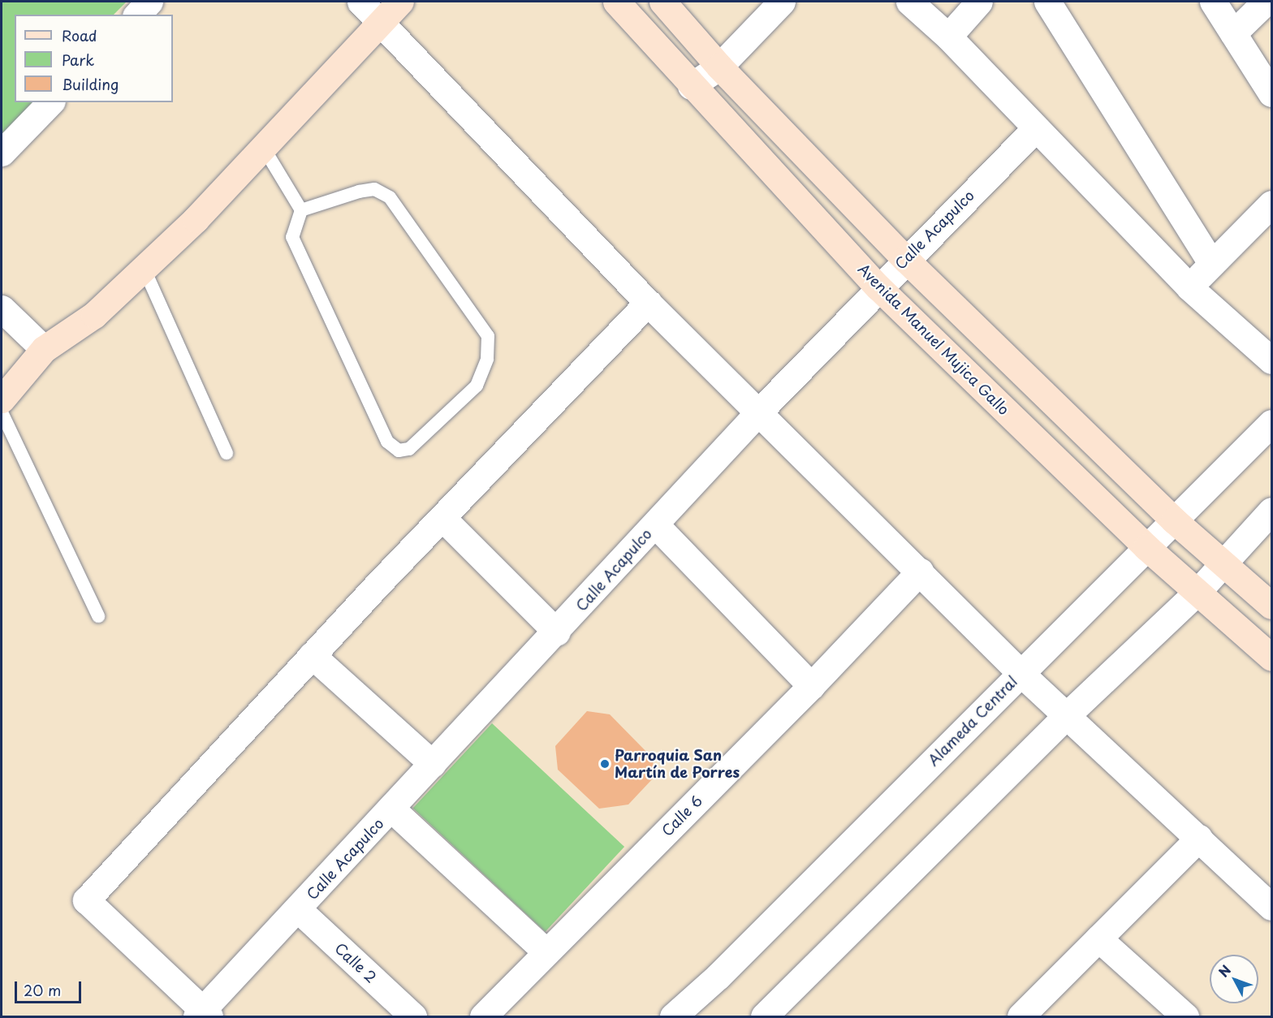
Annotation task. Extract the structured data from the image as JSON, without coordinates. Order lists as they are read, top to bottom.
{
  "streets": {
    "street": [
      "Calle Acapulco",
      "Avenida Manuel Mujica Gallo",
      "Alameda Central",
      "Calle 6",
      "Calle 2"
    ]
  },
  "crossings": [
    ["Calle Acapulco", "Avenida Manuel Mujica Gallo"],
    ["Calle Acapulco", "Calle 2"],
    ["Avenida Manuel Mujica Gallo", "Alameda Central"]
  ],
  "places": ["Parroquia San Martín de Porres"],
  "legend": ["Road", "Park", "Building"],
  "scale_bar": "20 m",
  "north": "top left"
}
